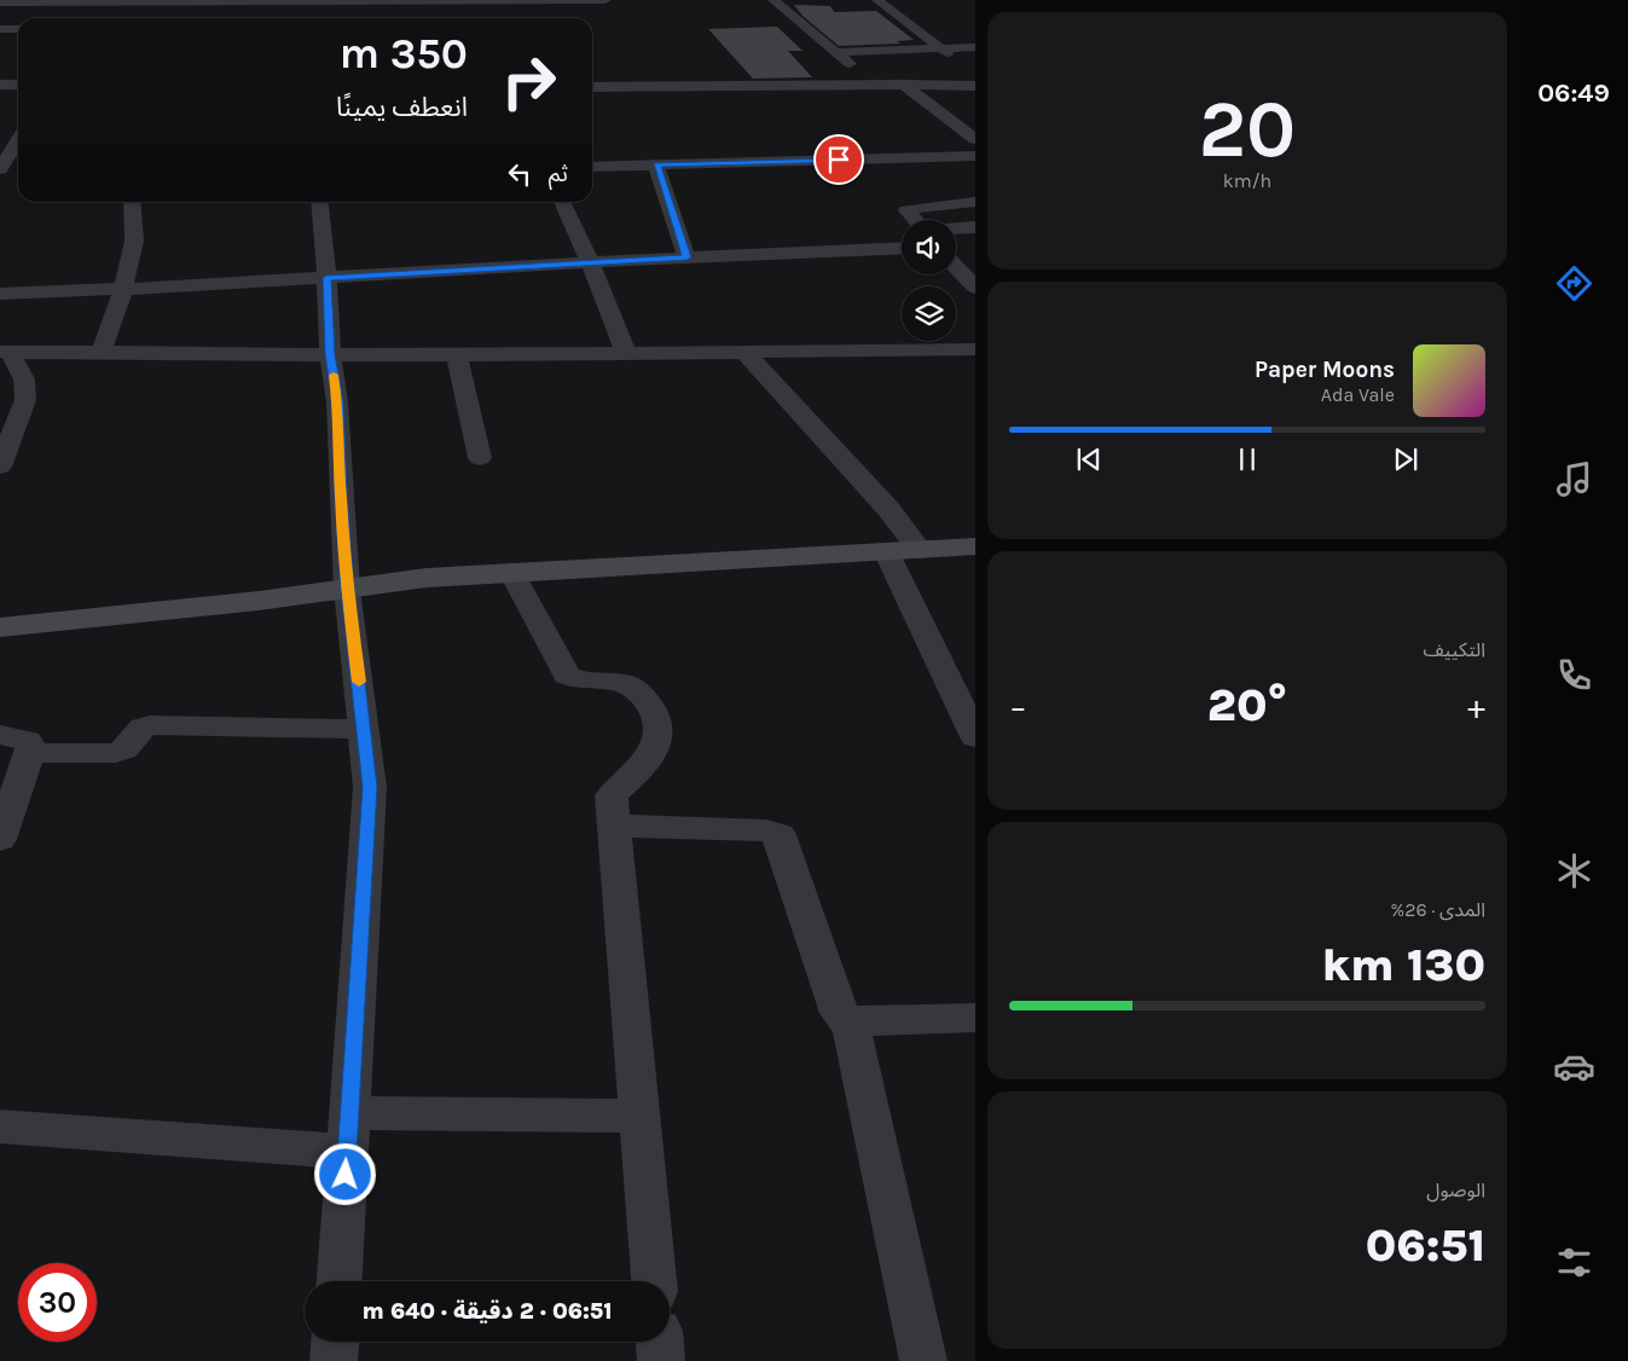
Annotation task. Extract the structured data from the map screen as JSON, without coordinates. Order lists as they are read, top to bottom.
{
  "page": {
    "tabs": "06:49",
    "tile": [
      ["20", "km/h"],
      "التكييف",
      ["المدى · 26%", "130 km"],
      ["الوصول", "06:51"]
    ],
    "turn": ["350 m", "انعطف يمينًا"],
    "then": "ثم",
    "song": ["Paper Moons", "Ada Vale"],
    "heat": ["−", "20°", "+"],
    "limit": "30",
    "trip": "06:51 · 2 دقيقة · 640 m"
  }
}
